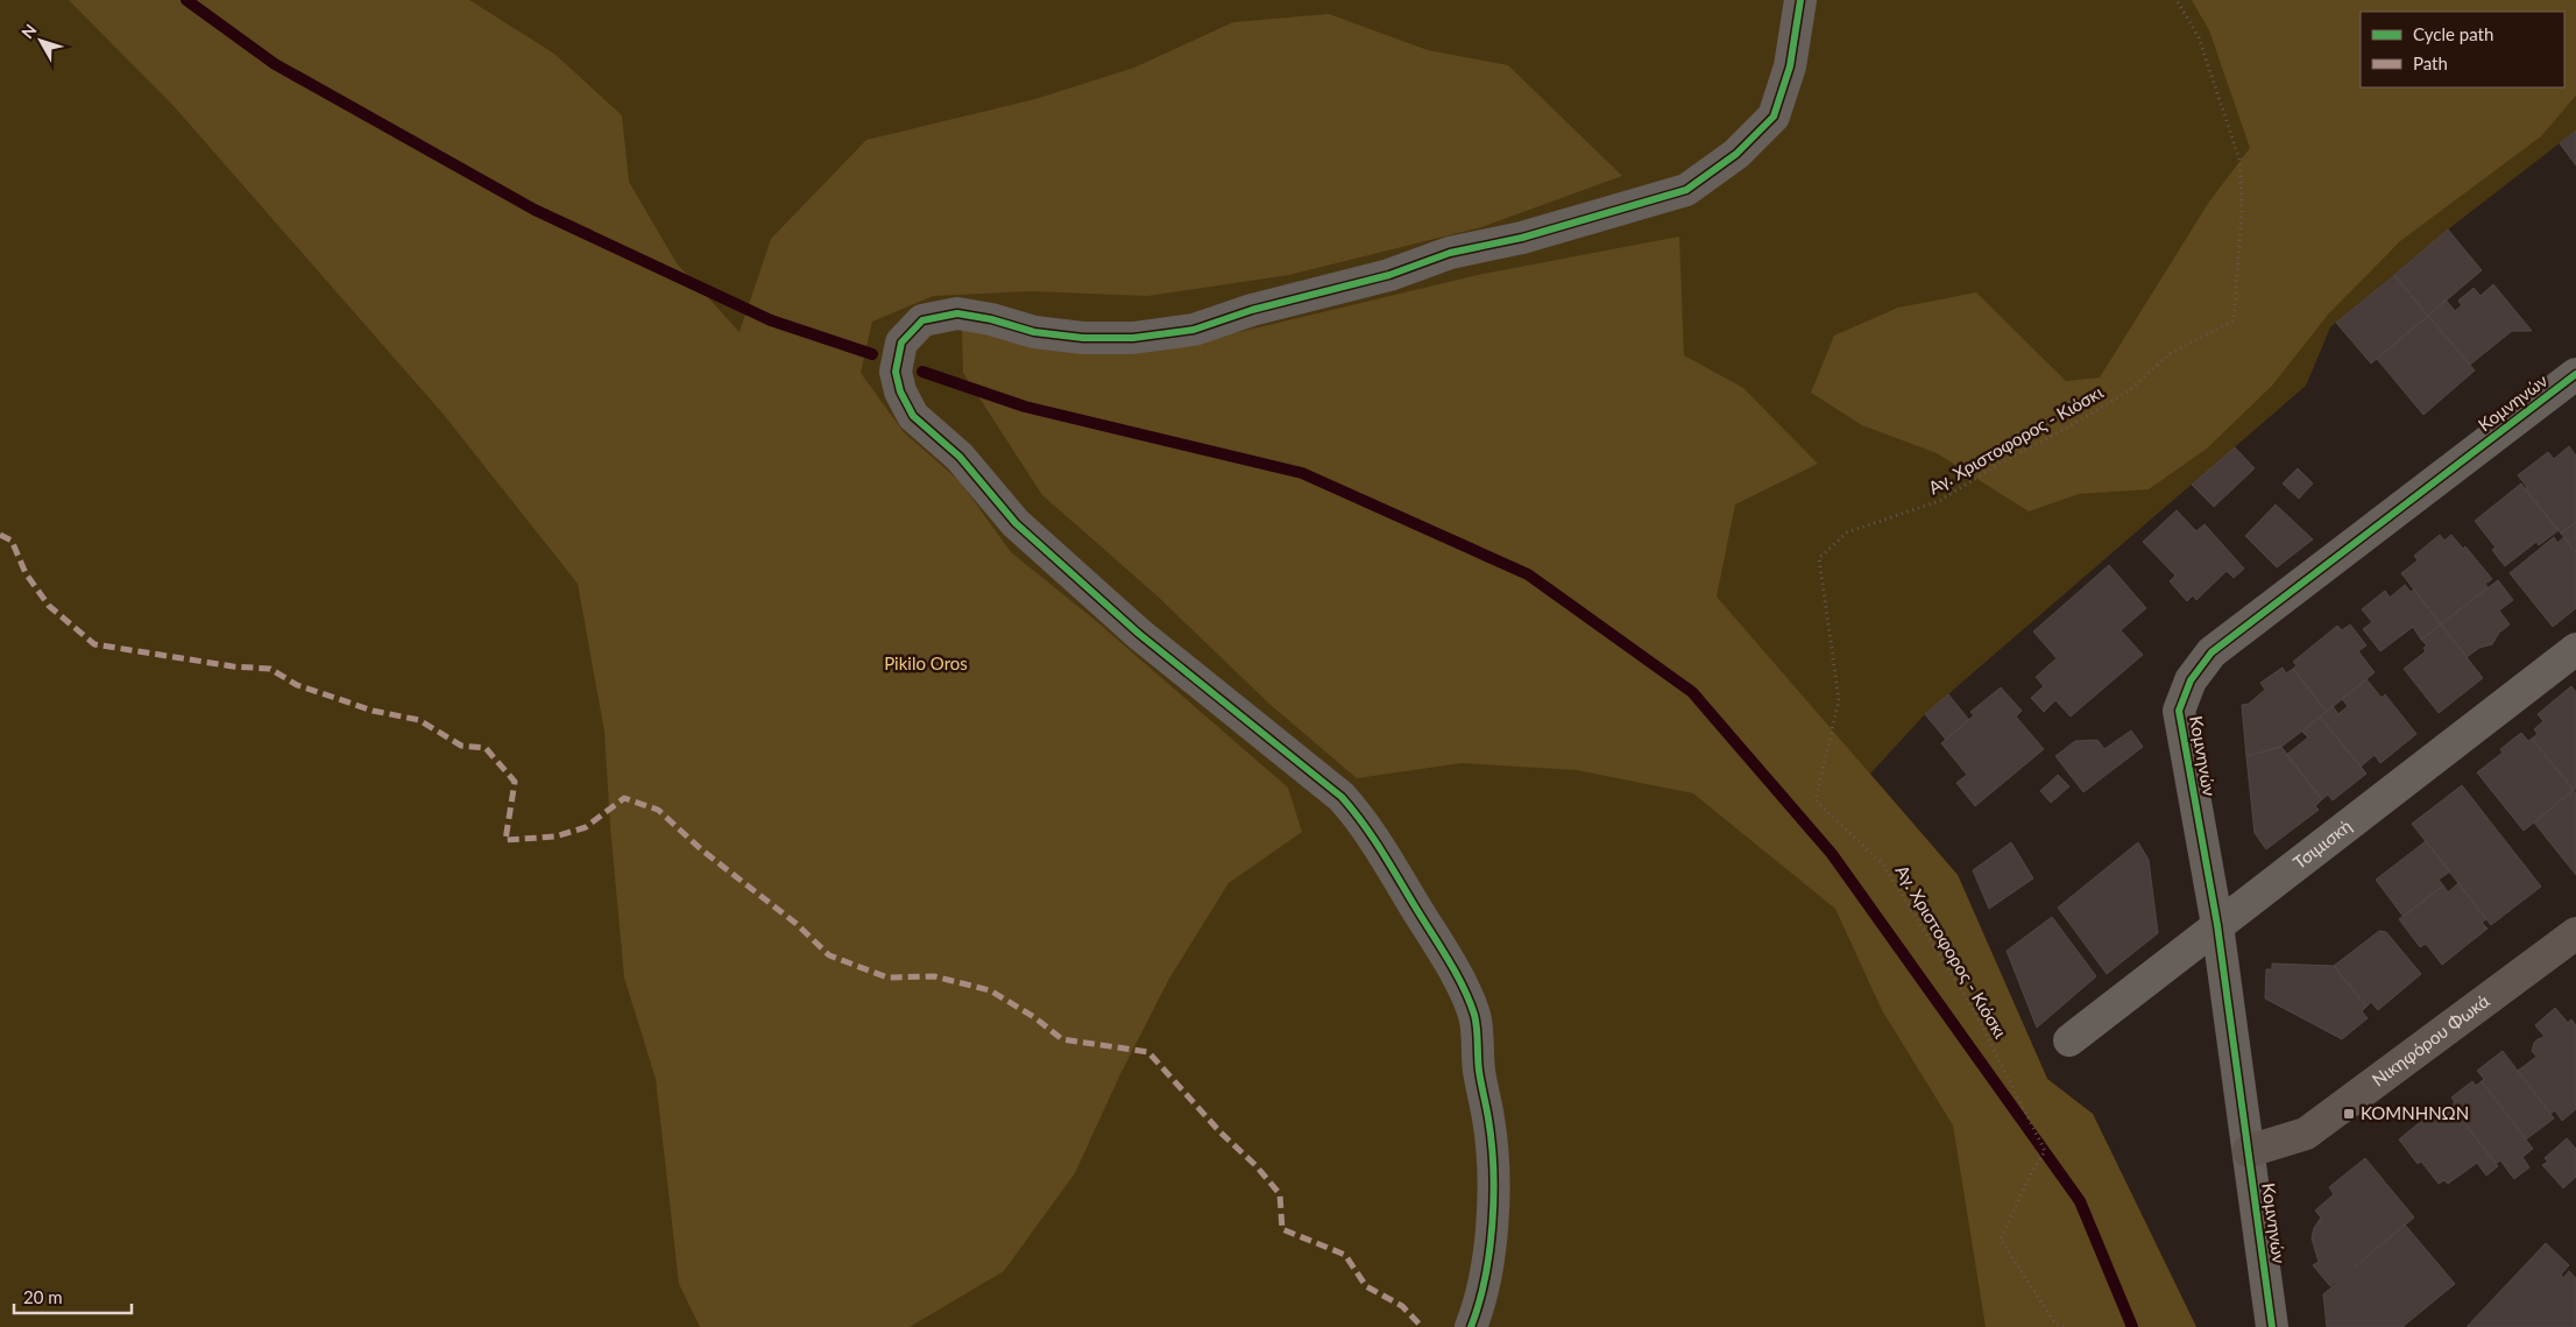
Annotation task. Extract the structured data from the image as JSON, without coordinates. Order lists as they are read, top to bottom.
{
  "streets": {
    "street": ["Κομνηνών", "Τσιμισκή", "Νικηφόρου Φωκά"],
    "path": ["Αγ. Χριστοφορος - Κιόσκι"]
  },
  "crossings": [
    ["Κομνηνών", "Τσιμισκή"],
    ["Κομνηνών", "Νικηφόρου Φωκά"]
  ],
  "parks": ["Pikilo Oros"],
  "places": {
    "transit": ["ΚΟΜΝΗΝΩΝ"]
  },
  "legend": ["Cycle path", "Path"],
  "scale_bar": "20 m",
  "north": "top left"
}
